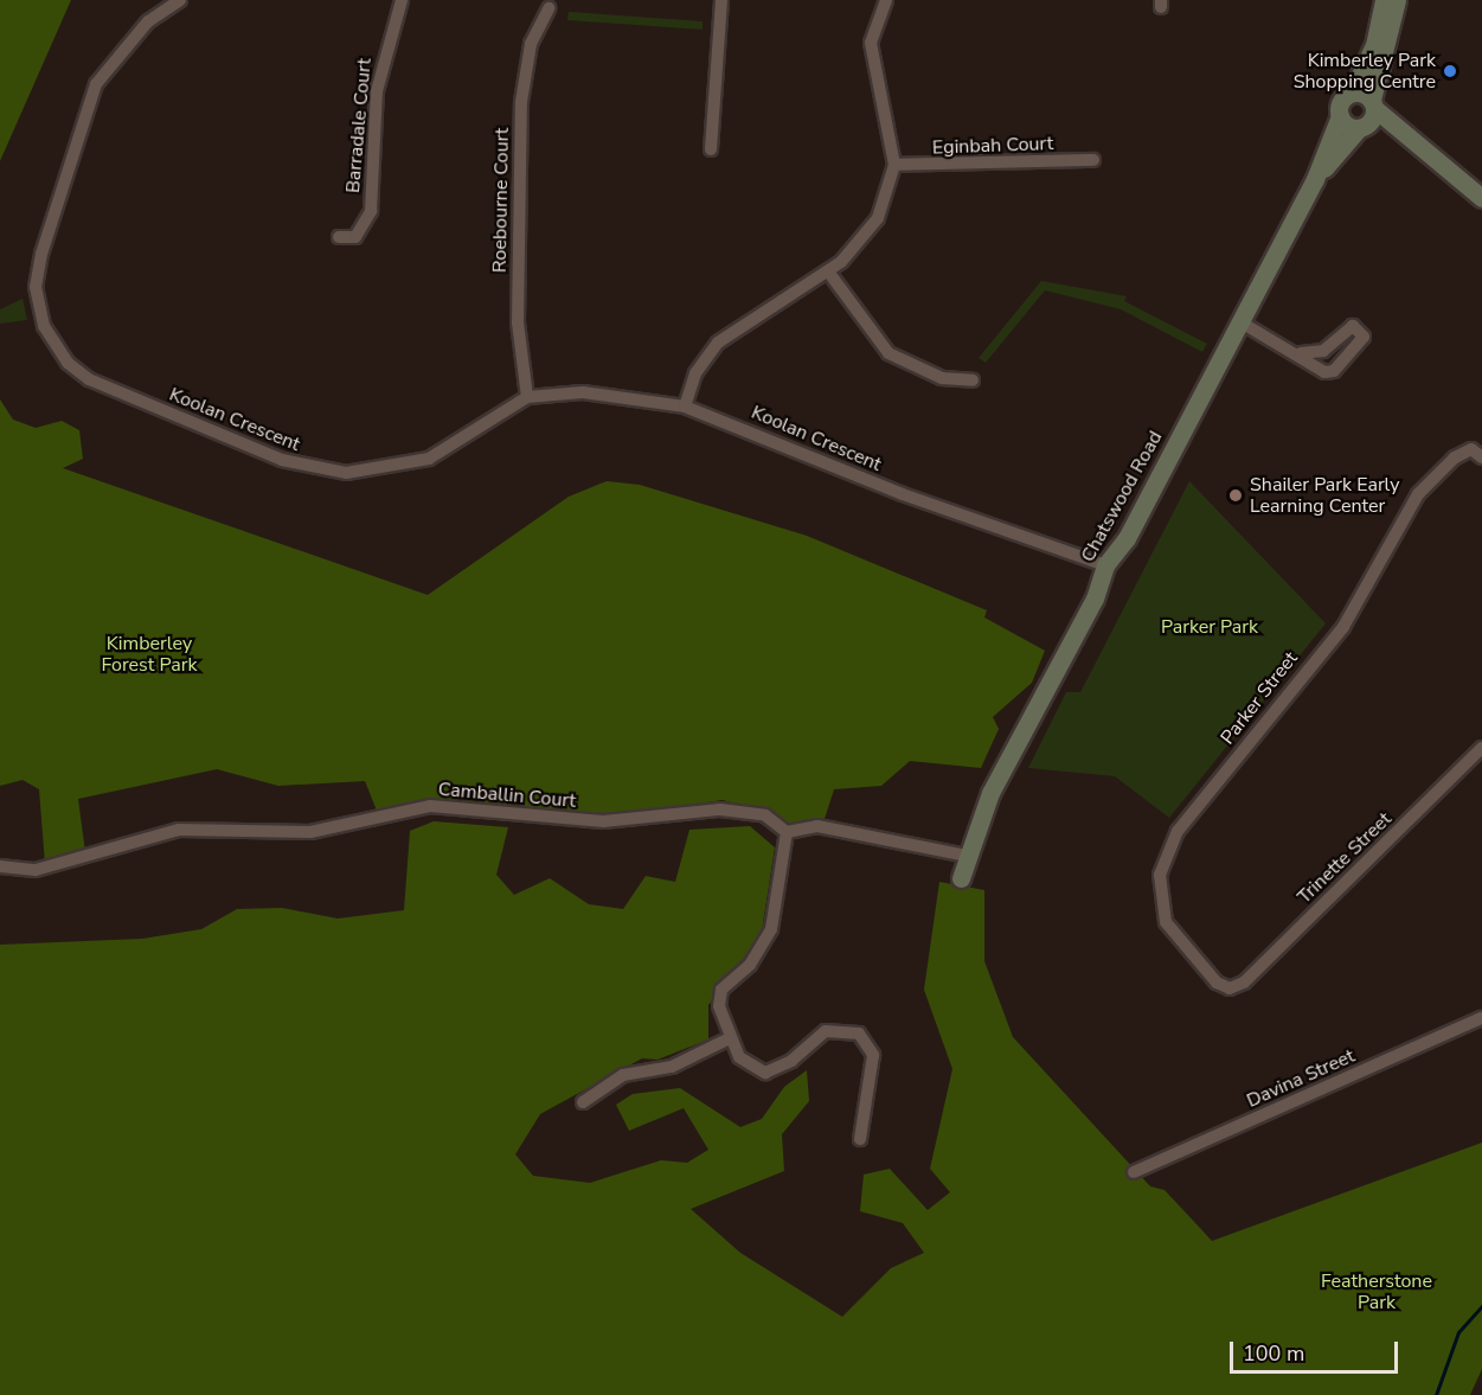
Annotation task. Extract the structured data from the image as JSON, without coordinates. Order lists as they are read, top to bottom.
{
  "streets": {
    "street": [
      "Barradale Court",
      "Eginbah Court",
      "Roebourne Court",
      "Koolan Crescent",
      "Chatswood Road",
      "Parker Street",
      "Camballin Court",
      "Trinette Street",
      "Davina Street"
    ]
  },
  "crossings": [
    ["Roebourne Court", "Koolan Crescent"],
    ["Koolan Crescent", "Chatswood Road"],
    ["Parker Street", "Trinette Street"]
  ],
  "parks": ["Parker Park", "Kimberley Forest Park", "Featherstone Park"],
  "places": ["Kimberley Park Shopping Centre", "Shailer Park Early Learning Center"],
  "scale_bar": "100 m"
}
